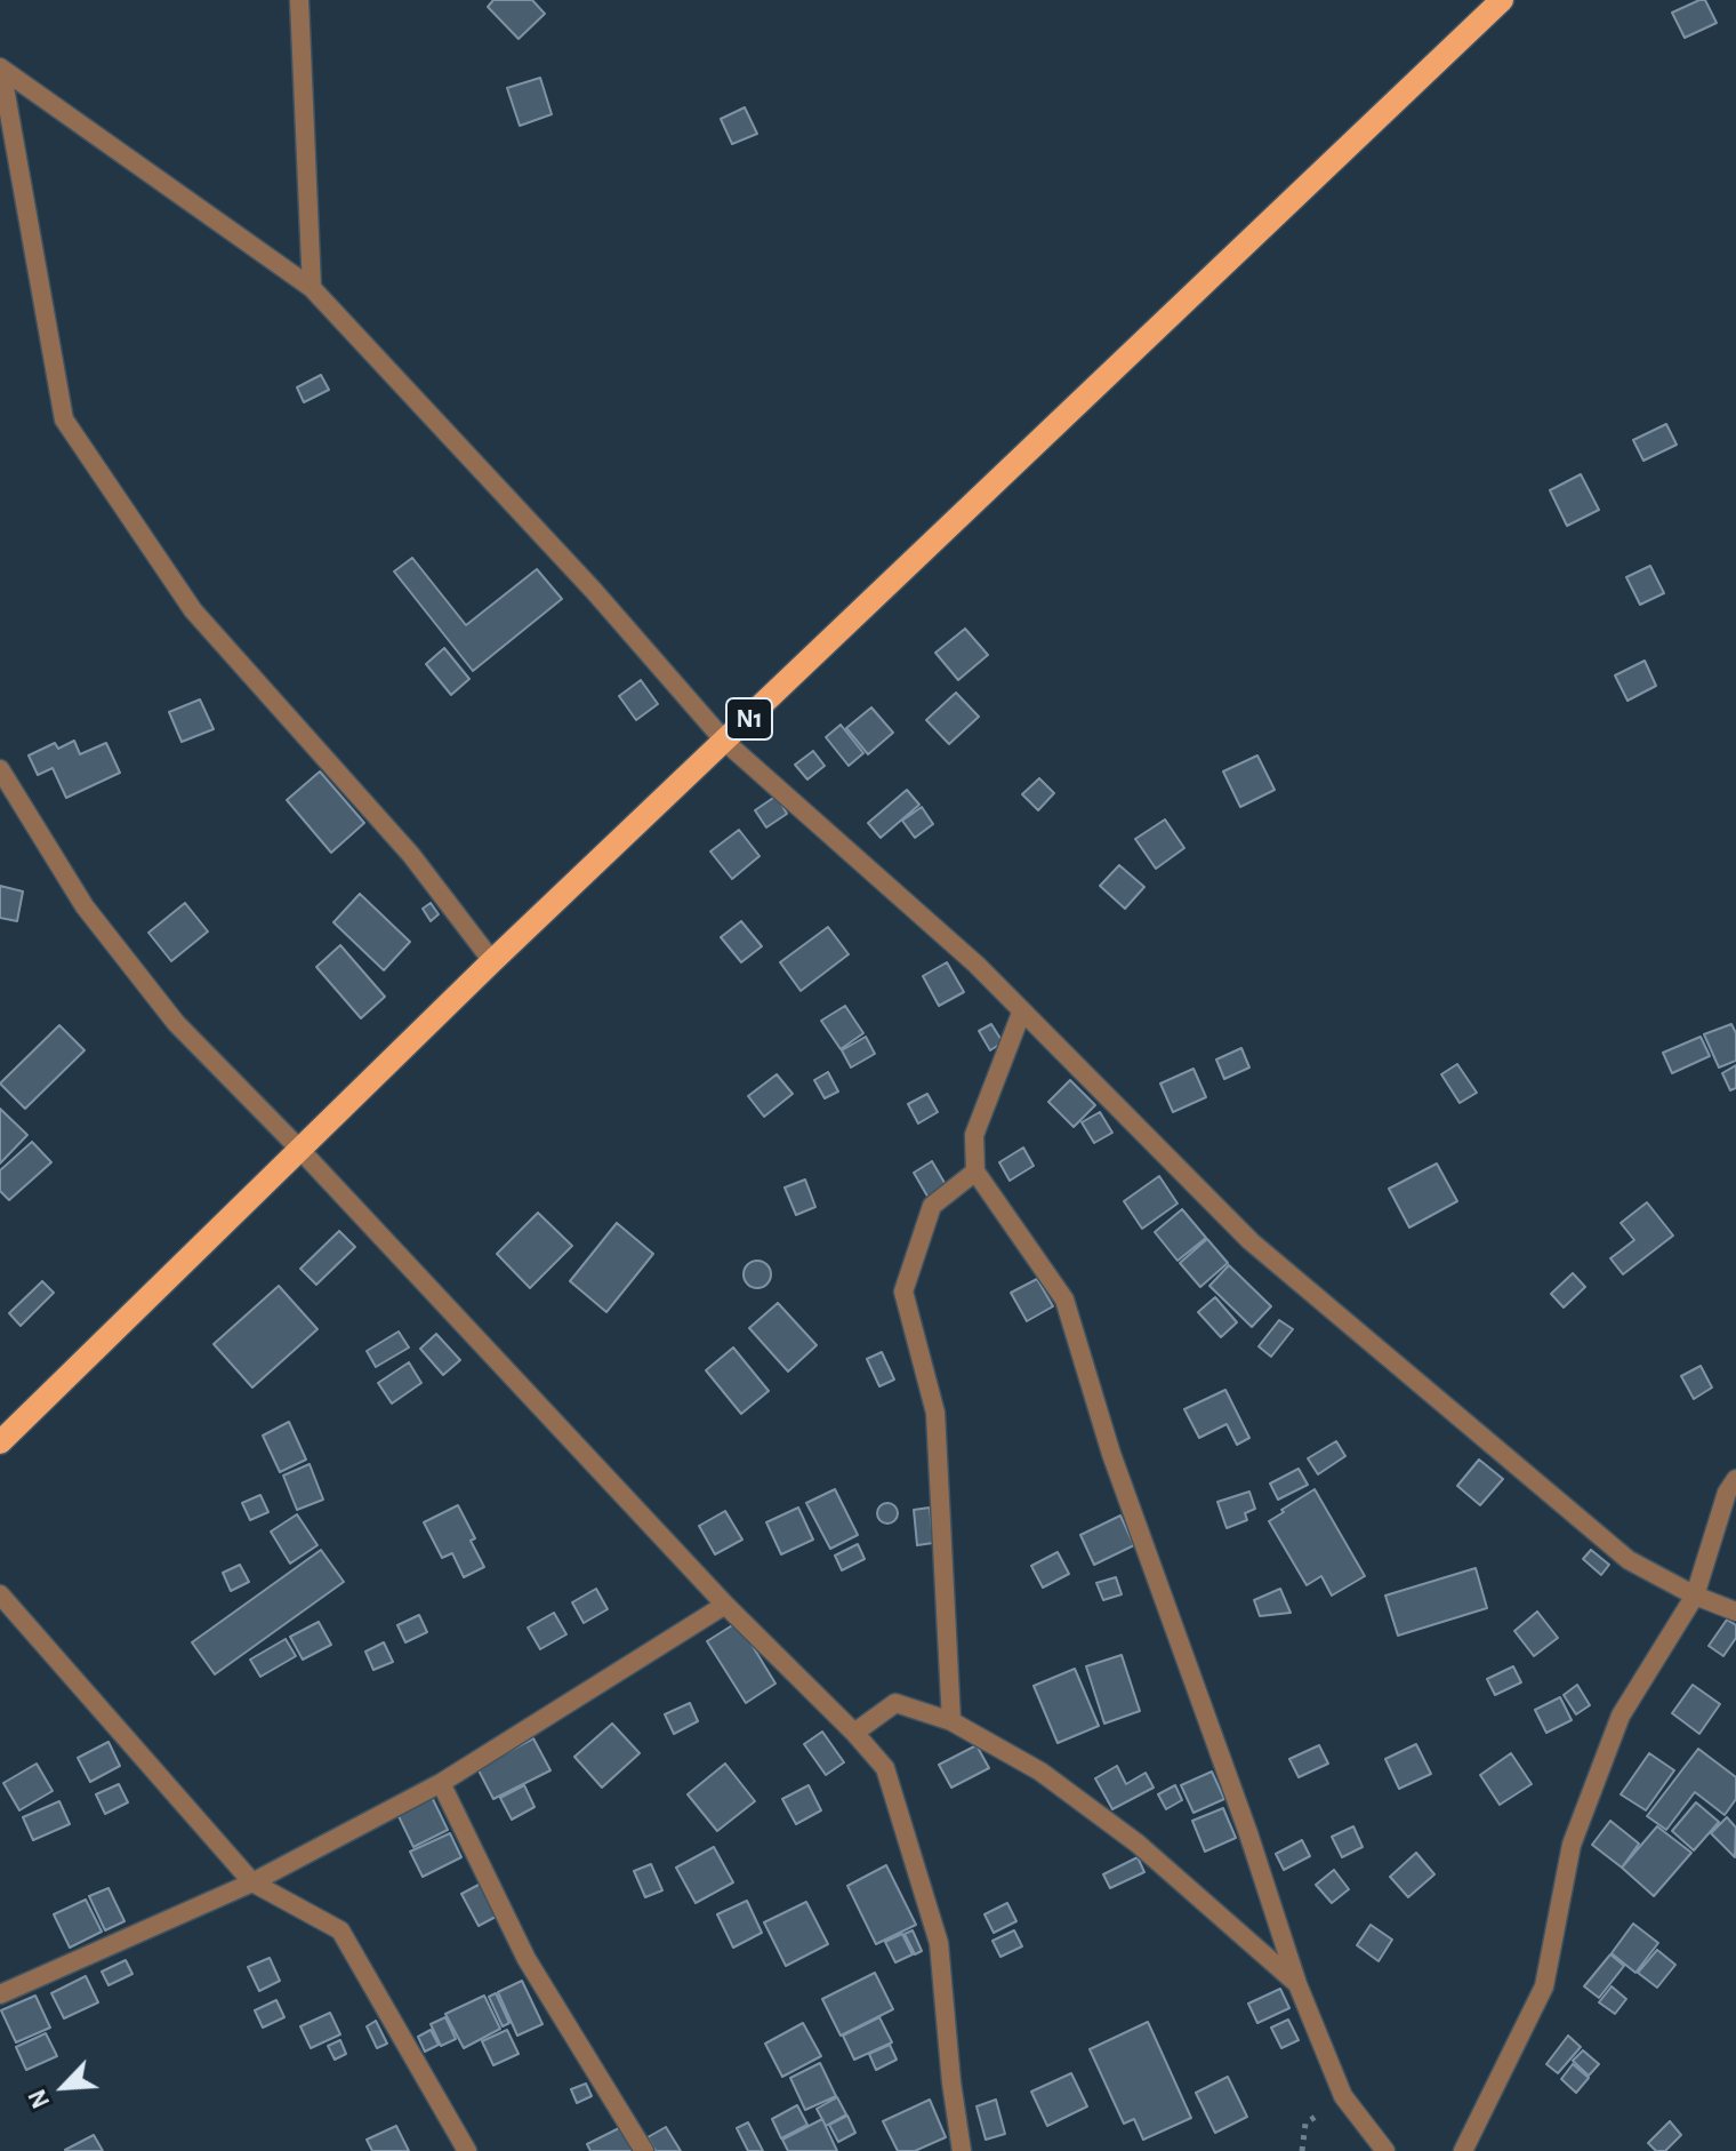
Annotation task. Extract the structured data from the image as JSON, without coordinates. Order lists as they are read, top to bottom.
{
  "streets": {
    "main road": ["N1"]
  },
  "north": "bottom left"
}
